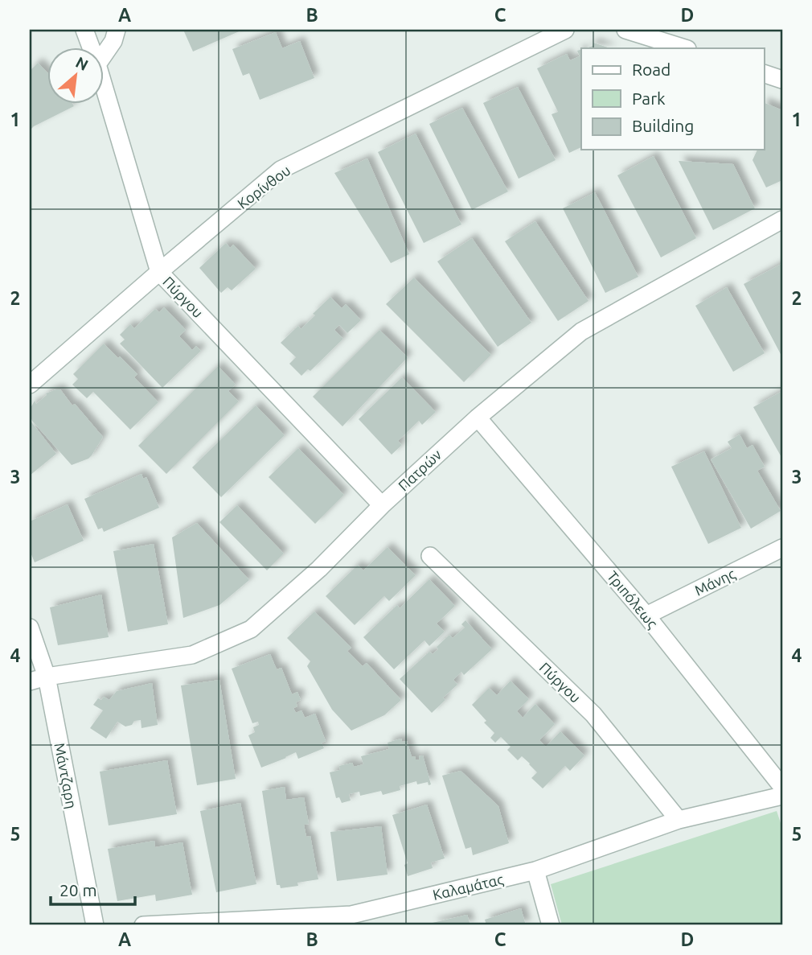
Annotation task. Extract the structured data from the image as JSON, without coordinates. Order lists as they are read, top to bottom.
{
  "streets": {
    "street": [
      "Κορίνθου",
      "Πύργου",
      "Πατρών",
      "Μάνης",
      "Τριπόλεως",
      "Μάντζαρη",
      "Καλαμάτας"
    ]
  },
  "crossings": [
    ["Κορίνθου", "Πύργου"],
    ["Πύργου", "Πατρών"],
    ["Πύργου", "Καλαμάτας"],
    ["Πατρών", "Τριπόλεως"],
    ["Πατρών", "Μάντζαρη"],
    ["Μάνης", "Τριπόλεως"]
  ],
  "legend": ["Road", "Park", "Building"],
  "scale_bar": "20 m",
  "north": "top right",
  "grid": {
    "columns": [
      "A",
      "B",
      "C",
      "D"
    ],
    "rows": [
      "1",
      "2",
      "3",
      "4",
      "5"
    ]
  }
}
